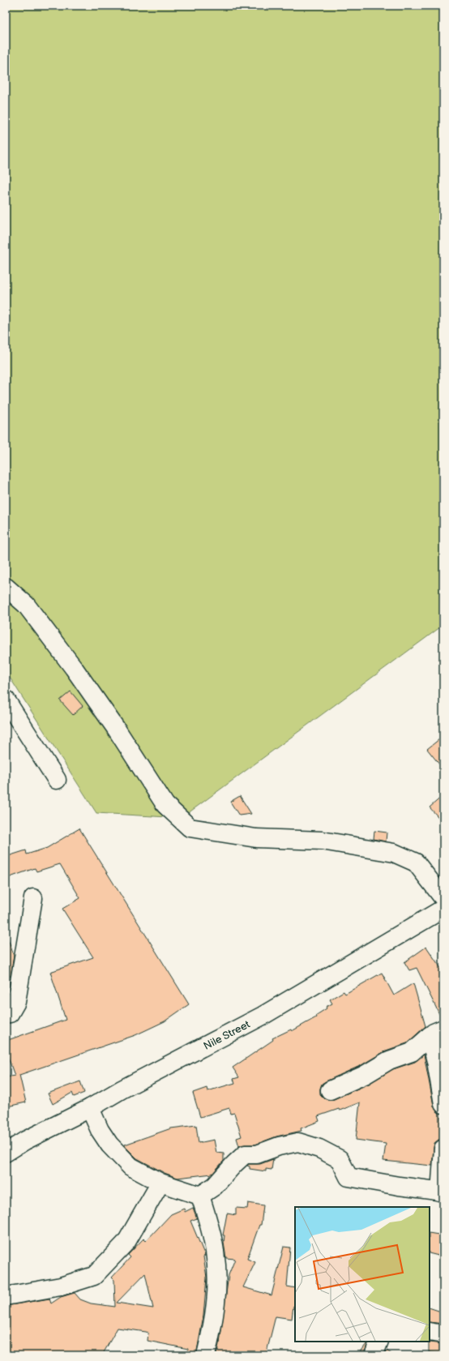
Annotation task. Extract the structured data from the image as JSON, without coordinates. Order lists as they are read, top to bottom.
{
  "streets": {
    "street": ["Nile Street"]
  }
}
